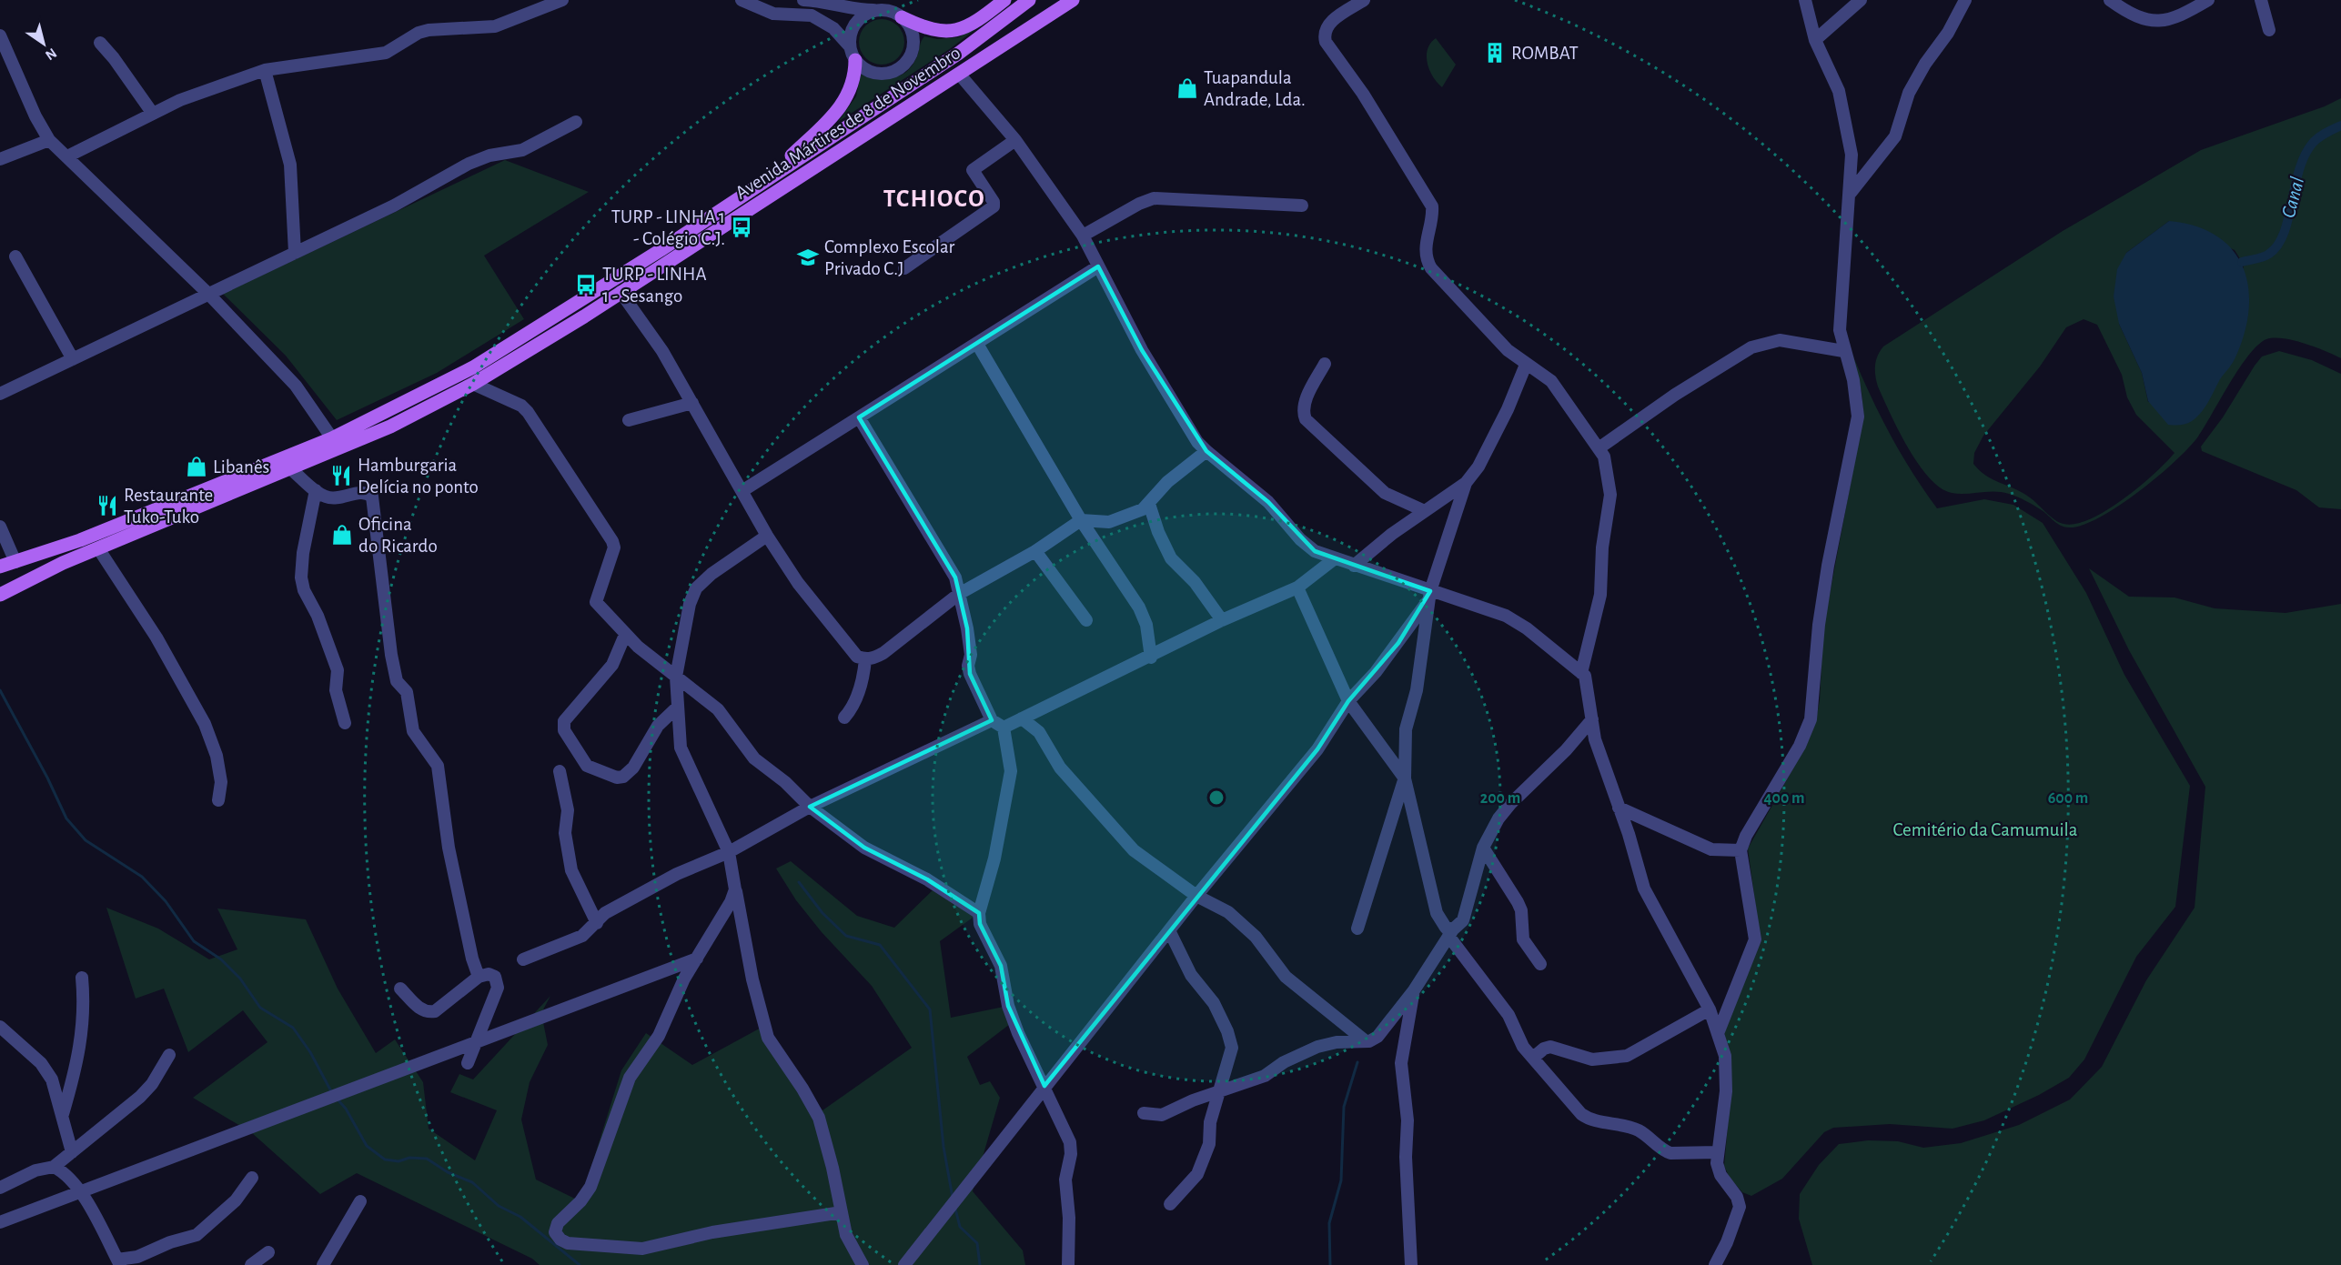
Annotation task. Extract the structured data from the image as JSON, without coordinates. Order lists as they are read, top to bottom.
{
  "streets": {
    "main road": ["Avenida Mártires de 8 de Novembro"]
  },
  "districts": ["TCHIOCO"],
  "water": ["Canal"],
  "parks": ["Cemitério da Camumuila"],
  "places": {
    "building": ["ROMBAT"],
    "shop": ["Tuapandula Andrade, Lda.", "Libanês", "Oficina do Ricardo"],
    "bus stop": ["TURP - LINHA 1 - Colégio C.J.", "TURP - LINHA 1 - Sesango"],
    "school or university": ["Complexo Escolar Privado C.J"],
    "restaurant": ["Hamburgaria Delícia no ponto", "Restaurante Tuko-Tuko"]
  },
  "north": "bottom right",
  "rings": ["200 m", "400 m", "600 m"]
}
